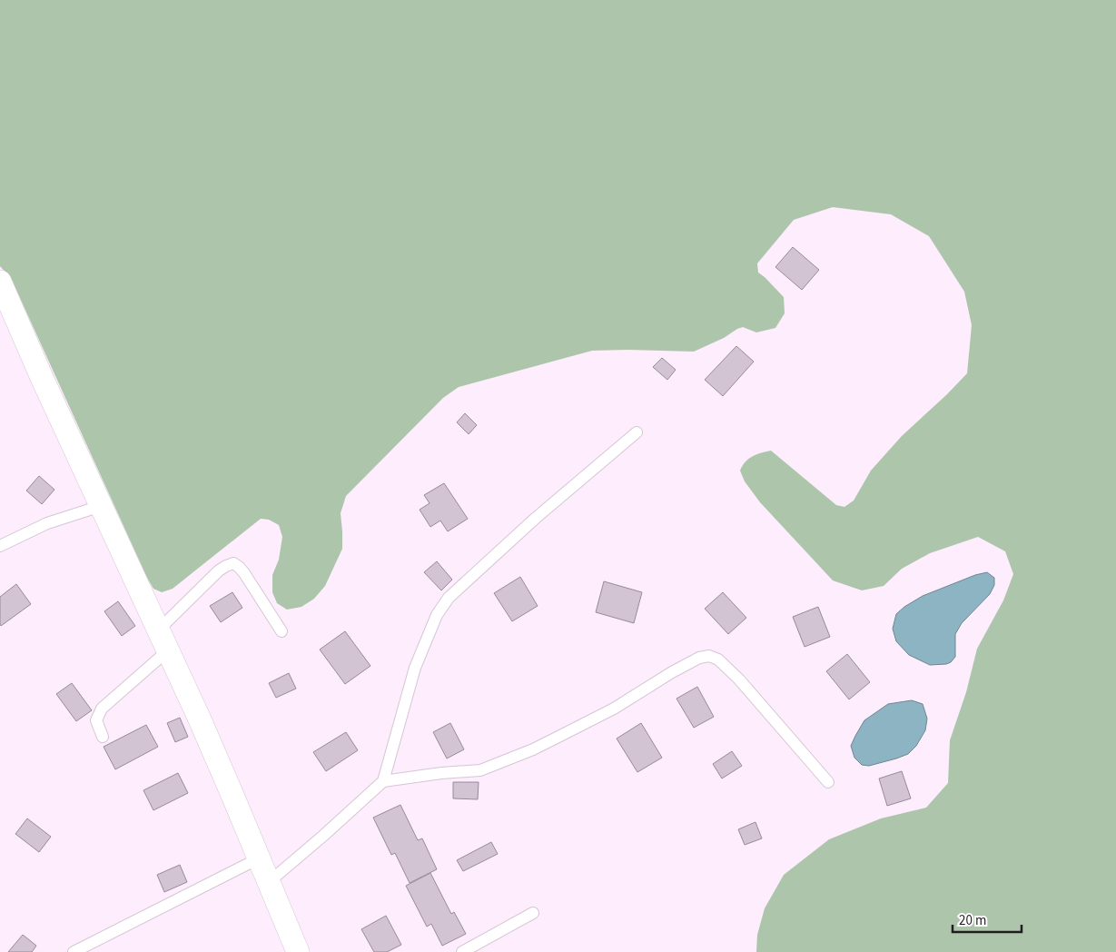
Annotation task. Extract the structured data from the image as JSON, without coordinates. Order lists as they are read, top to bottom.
{
  "scale_bar": "20 m"
}
